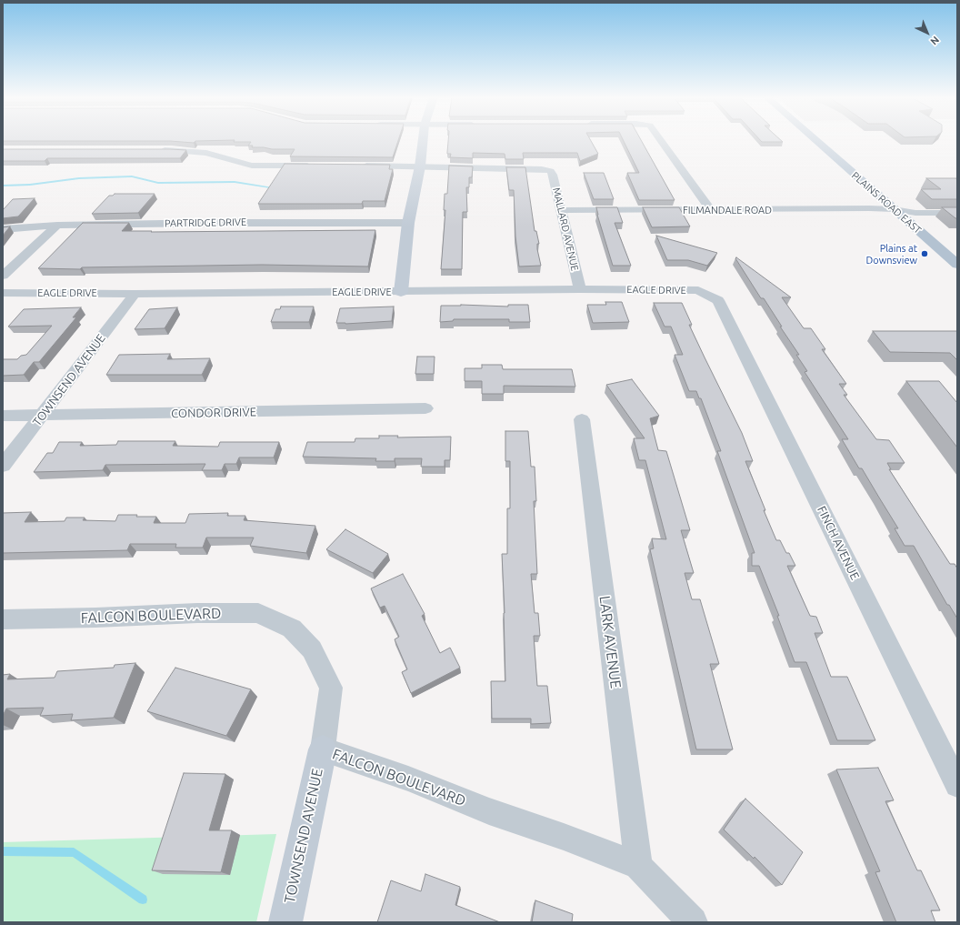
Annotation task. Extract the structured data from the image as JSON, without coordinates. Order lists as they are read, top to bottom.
{
  "streets": {
    "main road": ["PLAINS ROAD EAST"],
    "street": [
      "FILMANDALE ROAD",
      "PARTRIDGE DRIVE",
      "MALLARD AVENUE",
      "EAGLE DRIVE",
      "TOWNSEND AVENUE",
      "CONDOR DRIVE",
      "FINCH AVENUE",
      "FALCON BOULEVARD",
      "LARK AVENUE"
    ]
  },
  "crossings": [
    ["PLAINS ROAD EAST", "FILMANDALE ROAD"],
    ["FILMANDALE ROAD", "MALLARD AVENUE"],
    ["MALLARD AVENUE", "EAGLE DRIVE"],
    ["EAGLE DRIVE", "TOWNSEND AVENUE"],
    ["EAGLE DRIVE", "FINCH AVENUE"],
    ["TOWNSEND AVENUE", "CONDOR DRIVE"],
    ["TOWNSEND AVENUE", "FALCON BOULEVARD"],
    ["FALCON BOULEVARD", "LARK AVENUE"]
  ],
  "places": ["Plains at Downsview"],
  "north": "bottom right"
}
